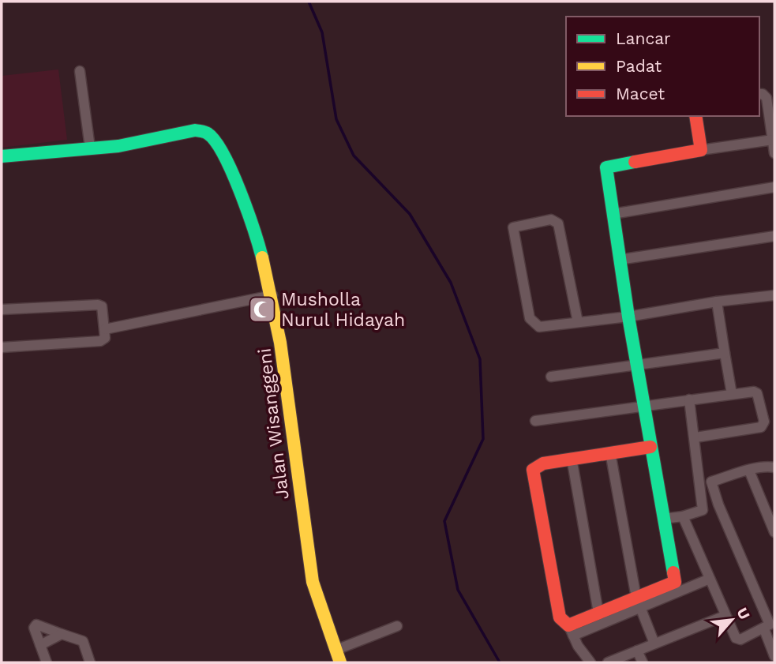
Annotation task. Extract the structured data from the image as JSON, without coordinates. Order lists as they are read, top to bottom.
{
  "streets": {
    "street": ["Jalan Wisanggeni"]
  },
  "places": {
    "mosque": ["Musholla Nurul Hidayah"]
  },
  "legend": ["Lancar", "Padat", "Macet"],
  "north": "top right"
}
